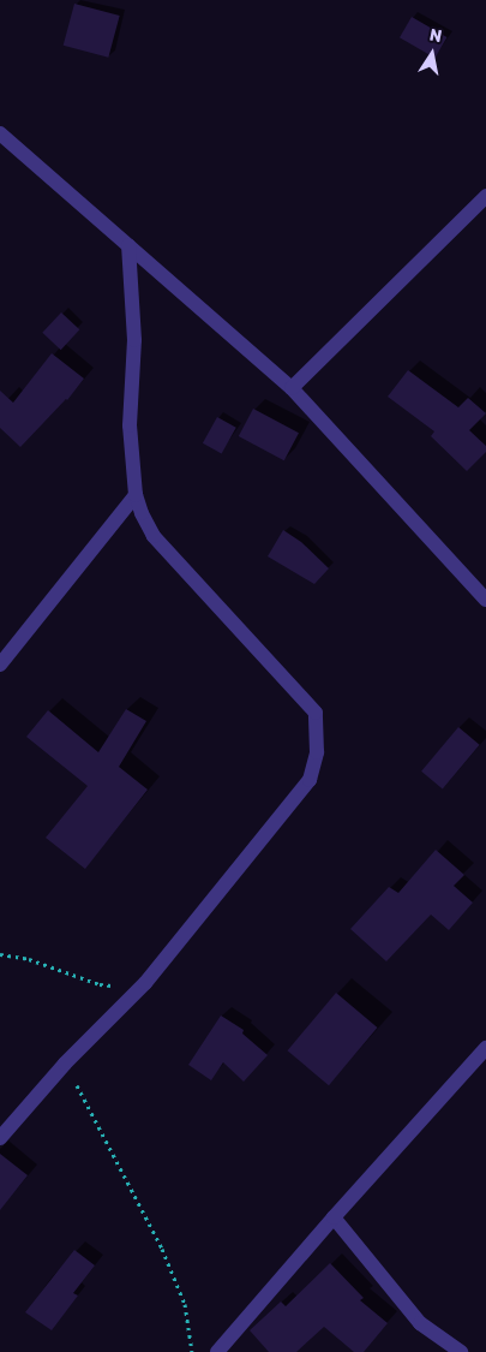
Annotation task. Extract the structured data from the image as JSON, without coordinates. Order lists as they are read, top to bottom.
{
  "north": "top"
}
